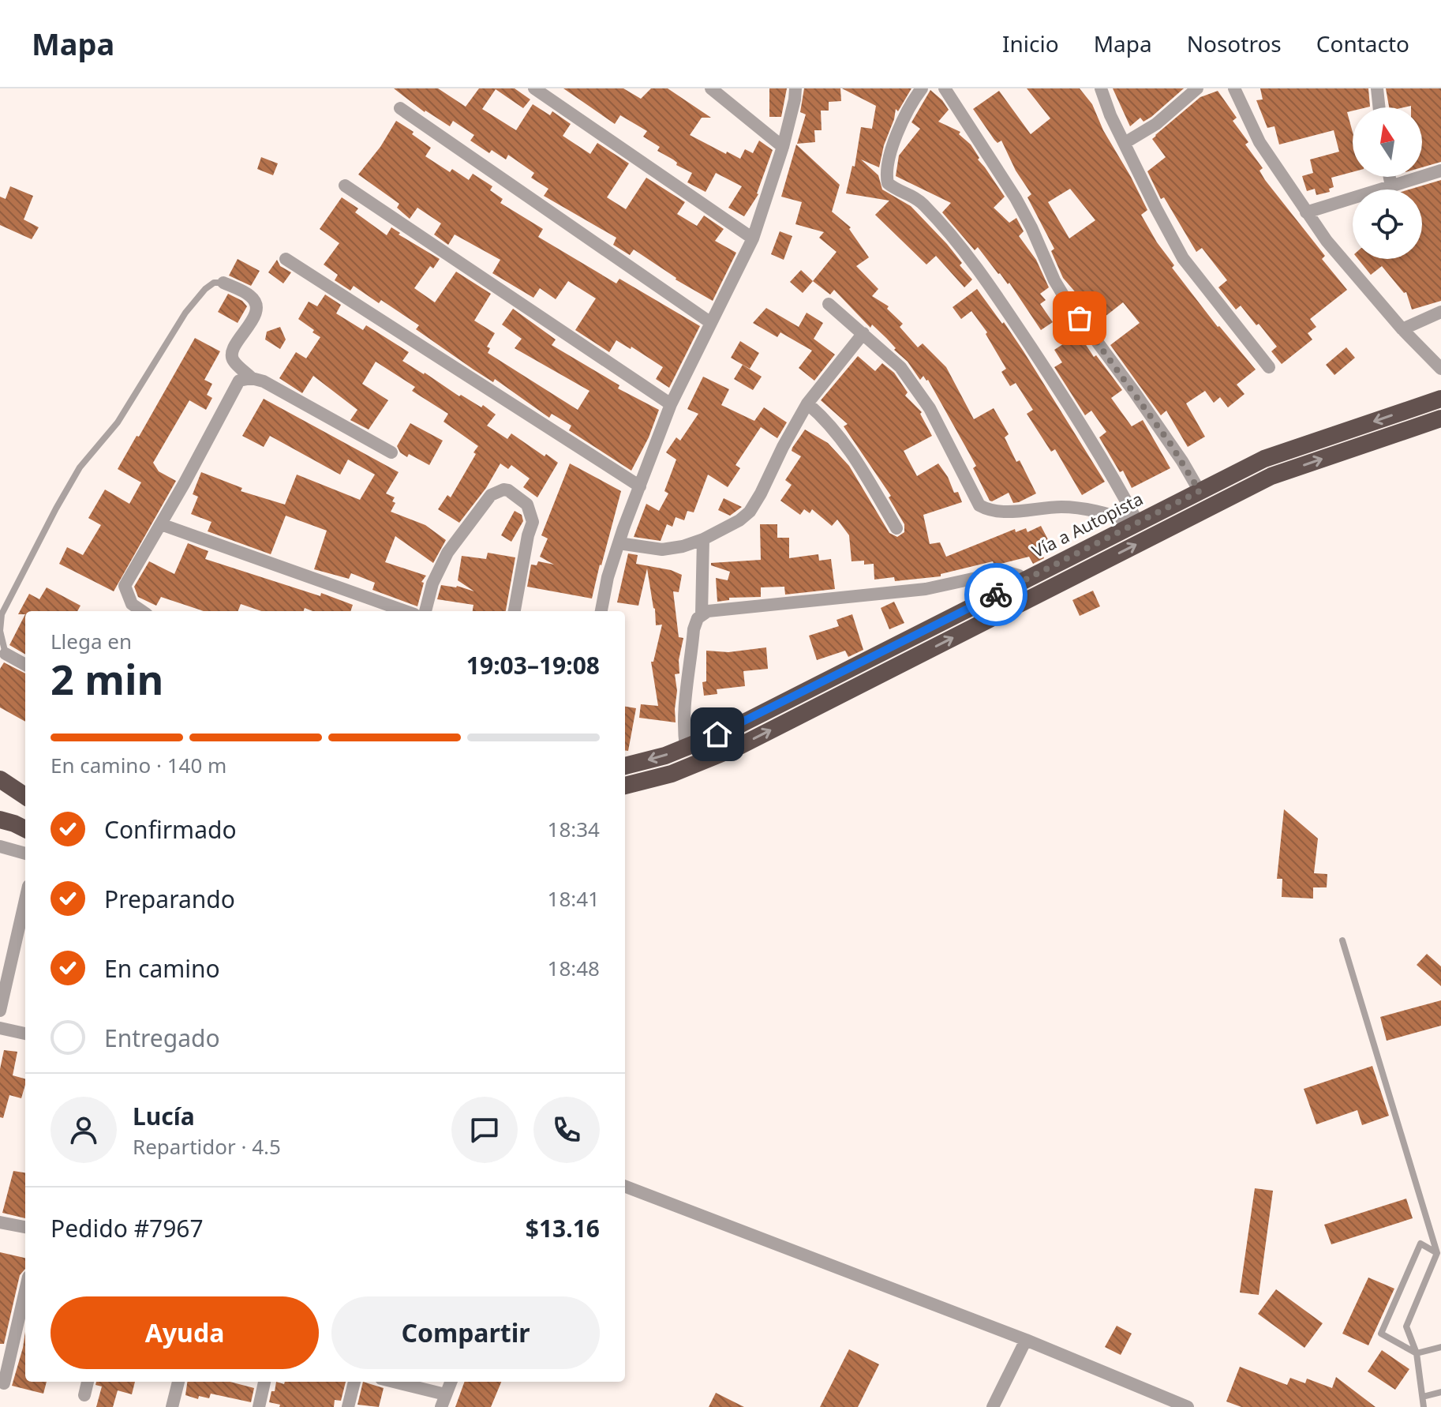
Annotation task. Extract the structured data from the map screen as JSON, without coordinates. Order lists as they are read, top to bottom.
{
  "streets": {
    "highway": ["Vía a Autopista"]
  },
  "north": "top",
  "page": {
    "header": "Mapa",
    "nav": [
      "Inicio",
      "Mapa",
      "Nosotros",
      "Contacto"
    ],
    "heading": ["2 min", "Llega en", "19:03–19:08"],
    "panel": [
      "Lucía",
      "Repartidor · 4.5",
      "Pedido #7967",
      "$13.16"
    ],
    "bar": "En camino · 140 m",
    "list": [
      ["Confirmado", "18:34"],
      ["Preparando", "18:41"],
      ["En camino", "18:48"],
      "Entregado"
    ],
    "buttons": ["Ayuda", "Compartir"]
  }
}
